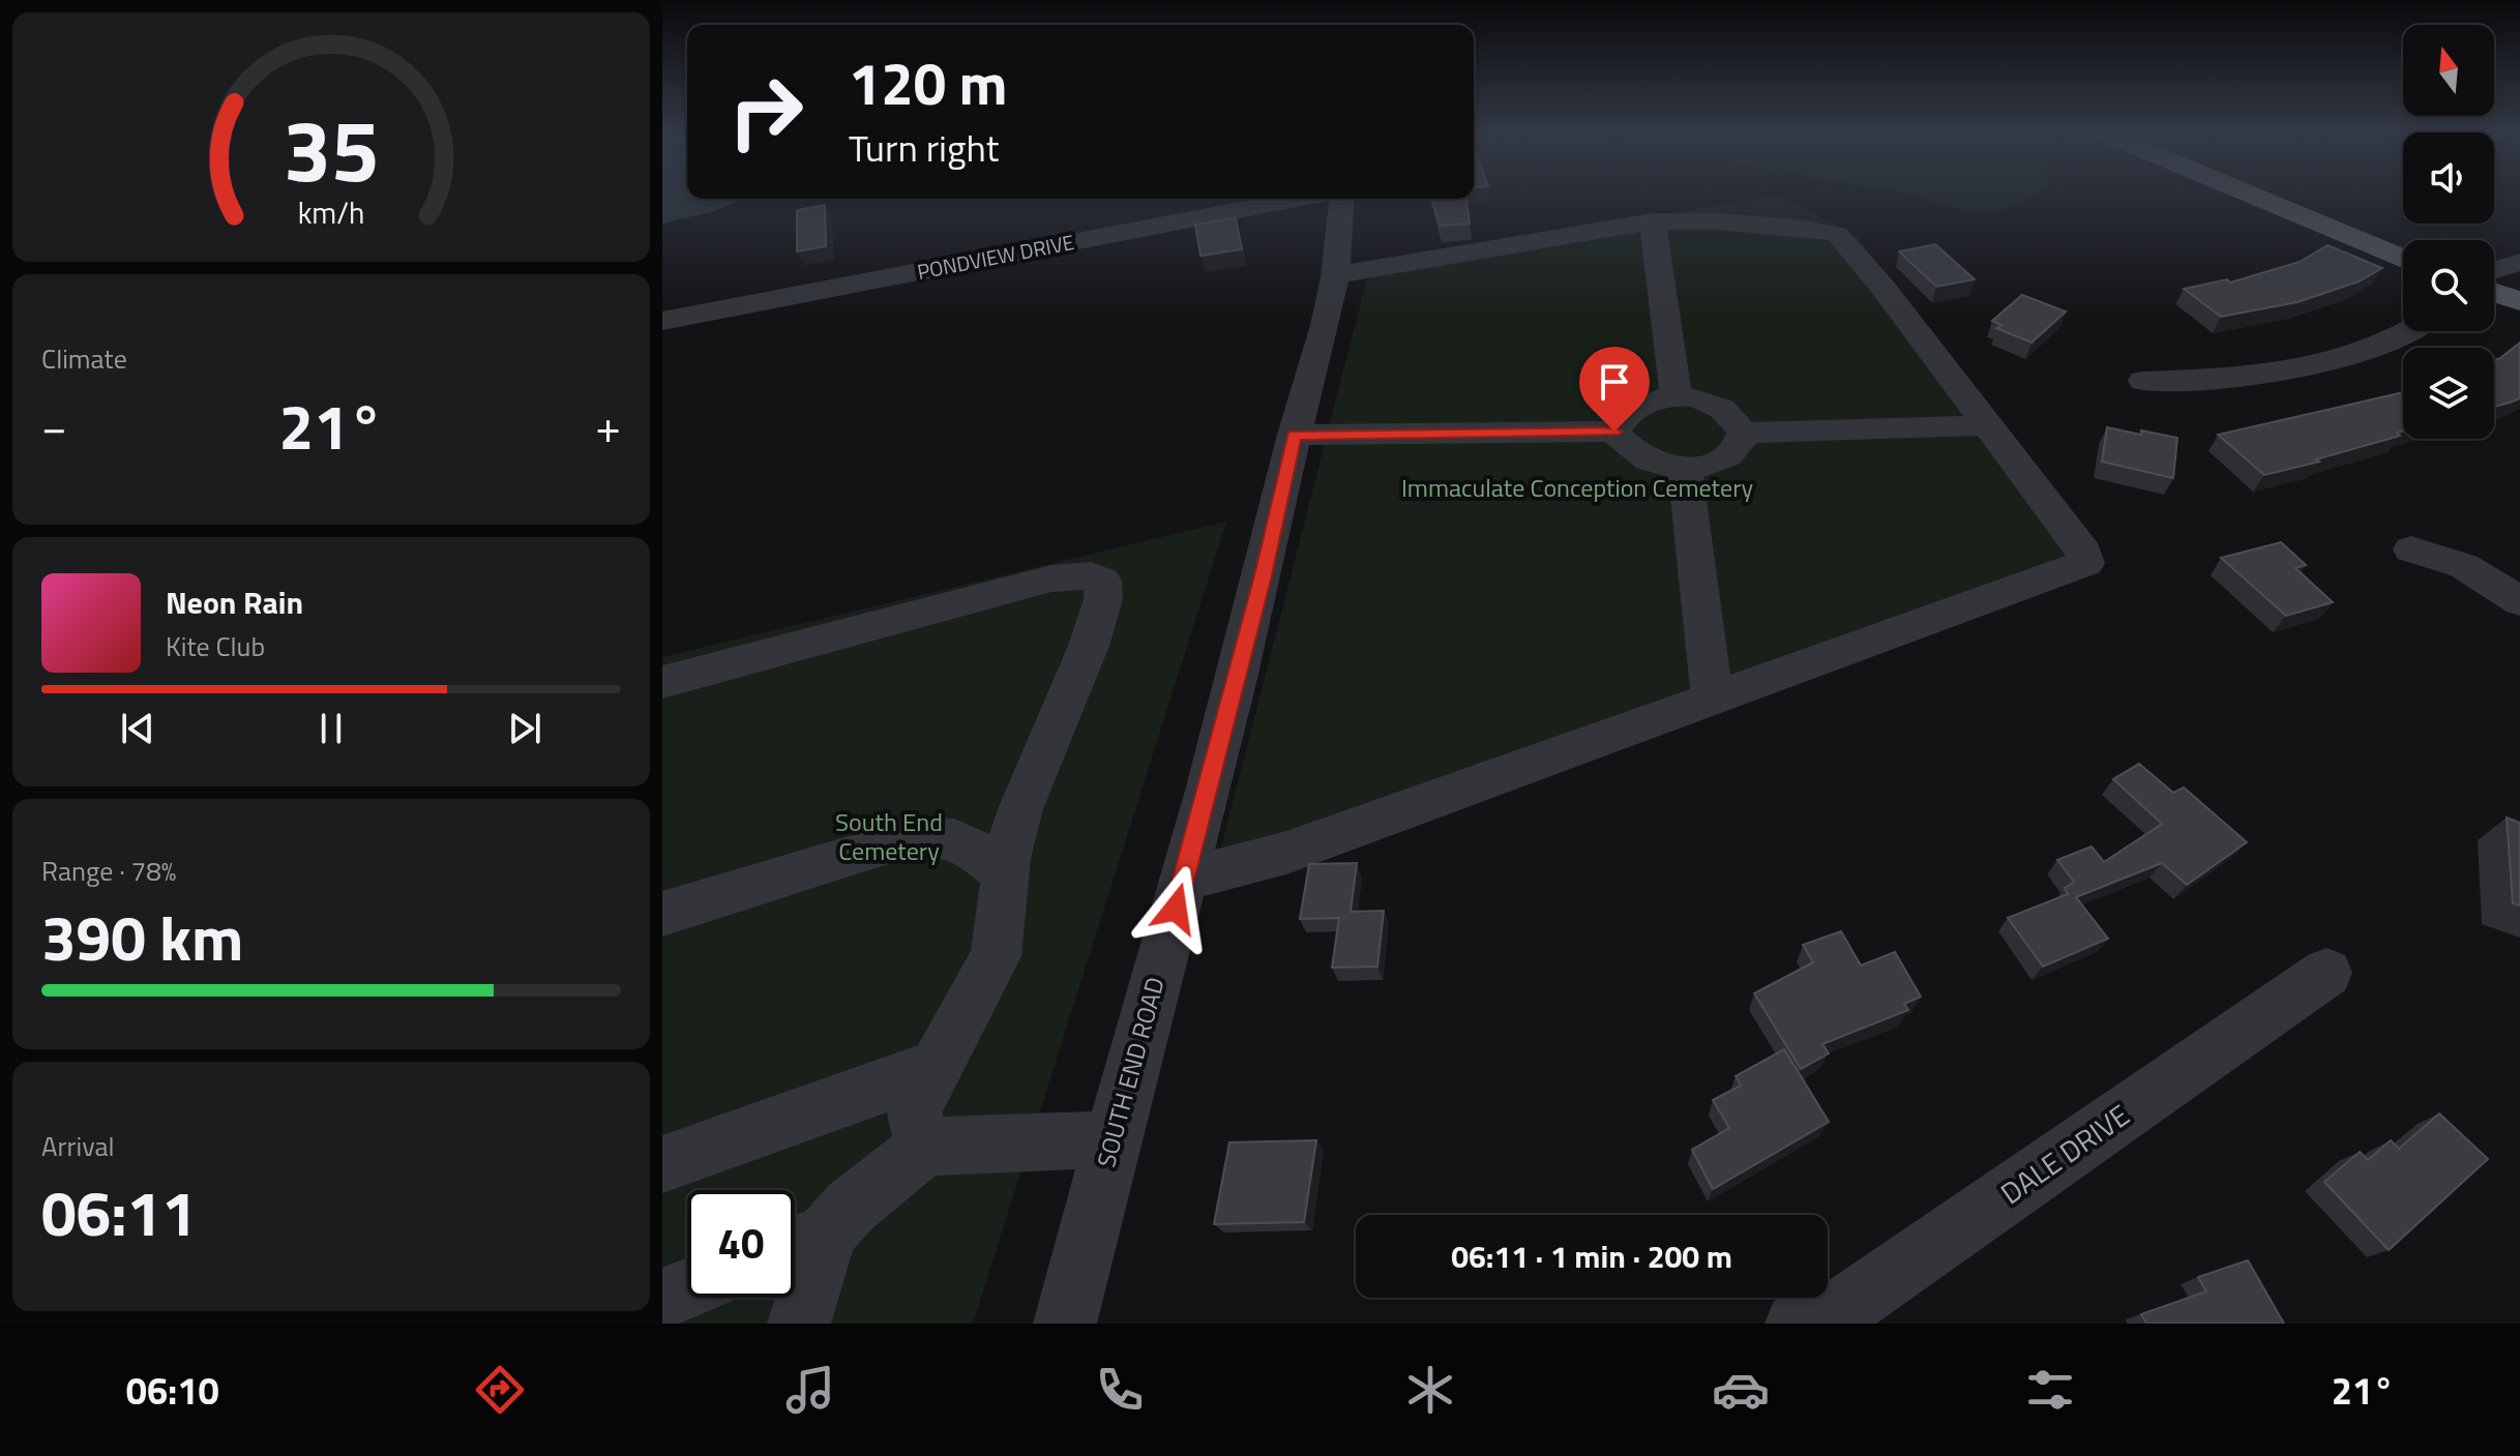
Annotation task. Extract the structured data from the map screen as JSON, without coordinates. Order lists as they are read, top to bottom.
{
  "streets": {
    "street": ["PONDVIEW DRIVE", "SOUTH END ROAD", "DALE DRIVE"]
  },
  "parks": ["Immaculate Conception Cemetery", "South End Cemetery"],
  "north": "top",
  "page": {
    "turn": ["120 m", "Turn right"],
    "tile": [
      "Climate",
      ["Range · 78%", "390 km"],
      ["Arrival", "06:11"]
    ],
    "heat": ["−", "21°", "+"],
    "song": ["Neon Rain", "Kite Club"],
    "limit": "40",
    "trip": "06:11 · 1 min · 200 m",
    "tabs": ["06:10", "21°"],
    "gauge": ["35", "km/h"]
  }
}
